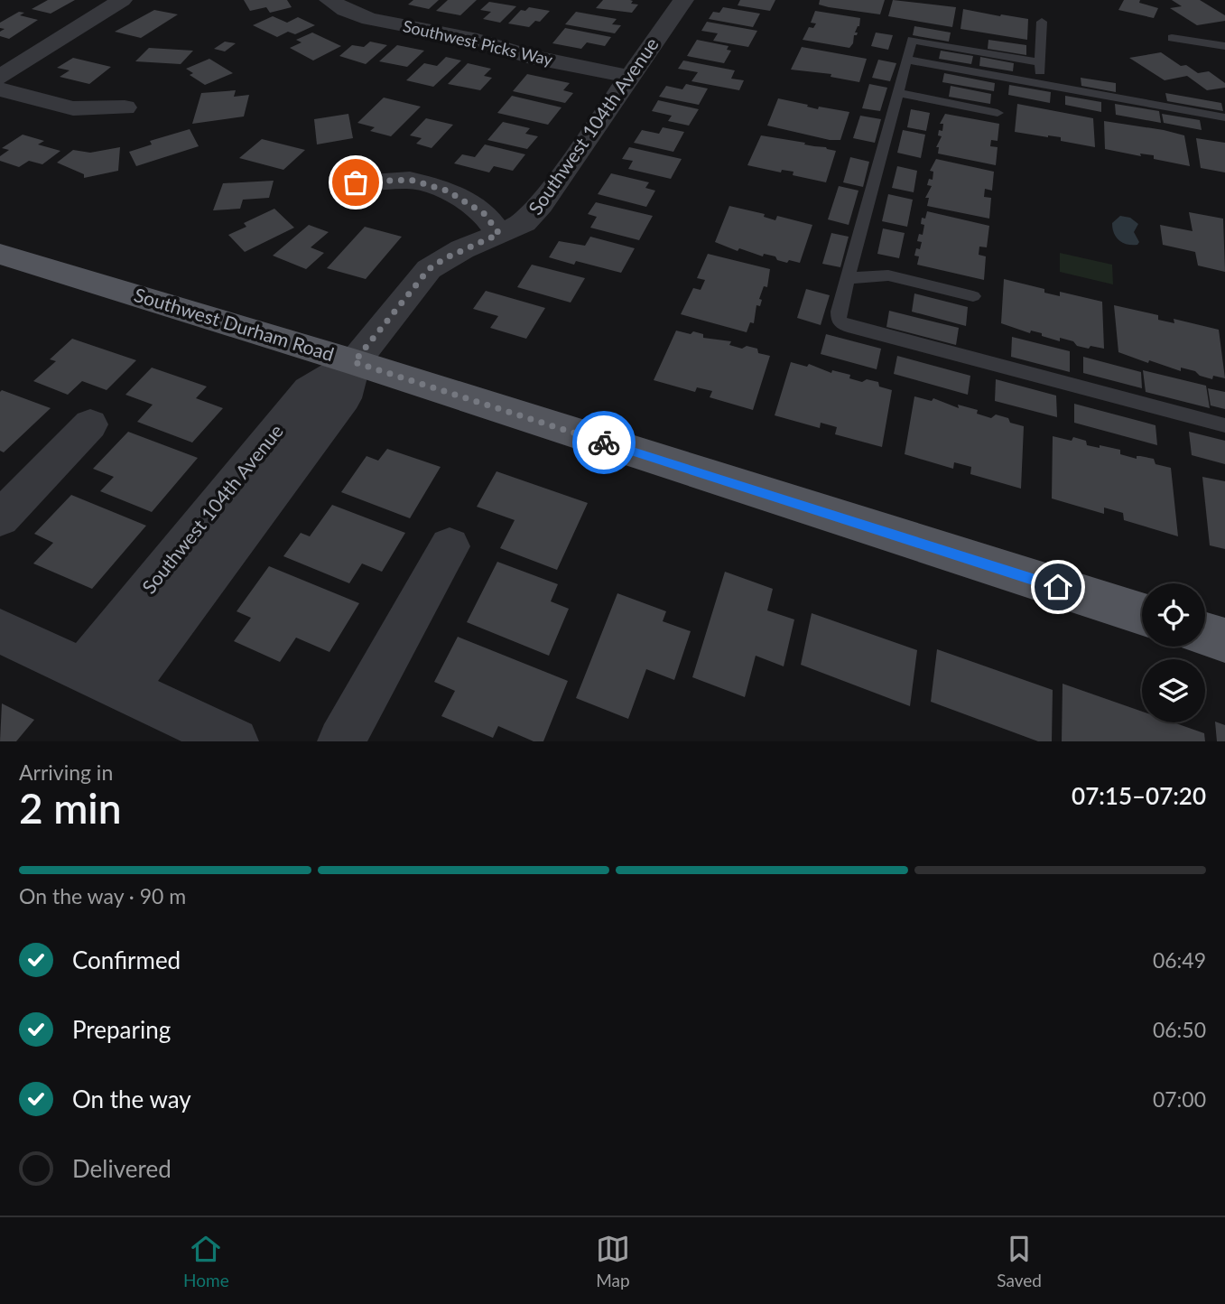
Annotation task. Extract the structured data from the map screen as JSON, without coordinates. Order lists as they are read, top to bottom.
{
  "streets": {
    "main road": ["Southwest Durham Road"],
    "street": ["Southwest Picks Way", "Southwest 104th Avenue"]
  },
  "crossings": [
    ["Southwest Picks Way", "Southwest 104th Avenue"],
    ["Southwest 104th Avenue", "Southwest Durham Road"]
  ],
  "page": {
    "heading": ["2 min", "Arriving in", "07:15–07:20"],
    "bar": "On the way · 90 m",
    "list": [
      ["Confirmed", "06:49"],
      ["Preparing", "06:50"],
      ["On the way", "07:00"],
      "Delivered"
    ],
    "tabs": ["Home", "Map", "Saved"]
  }
}
